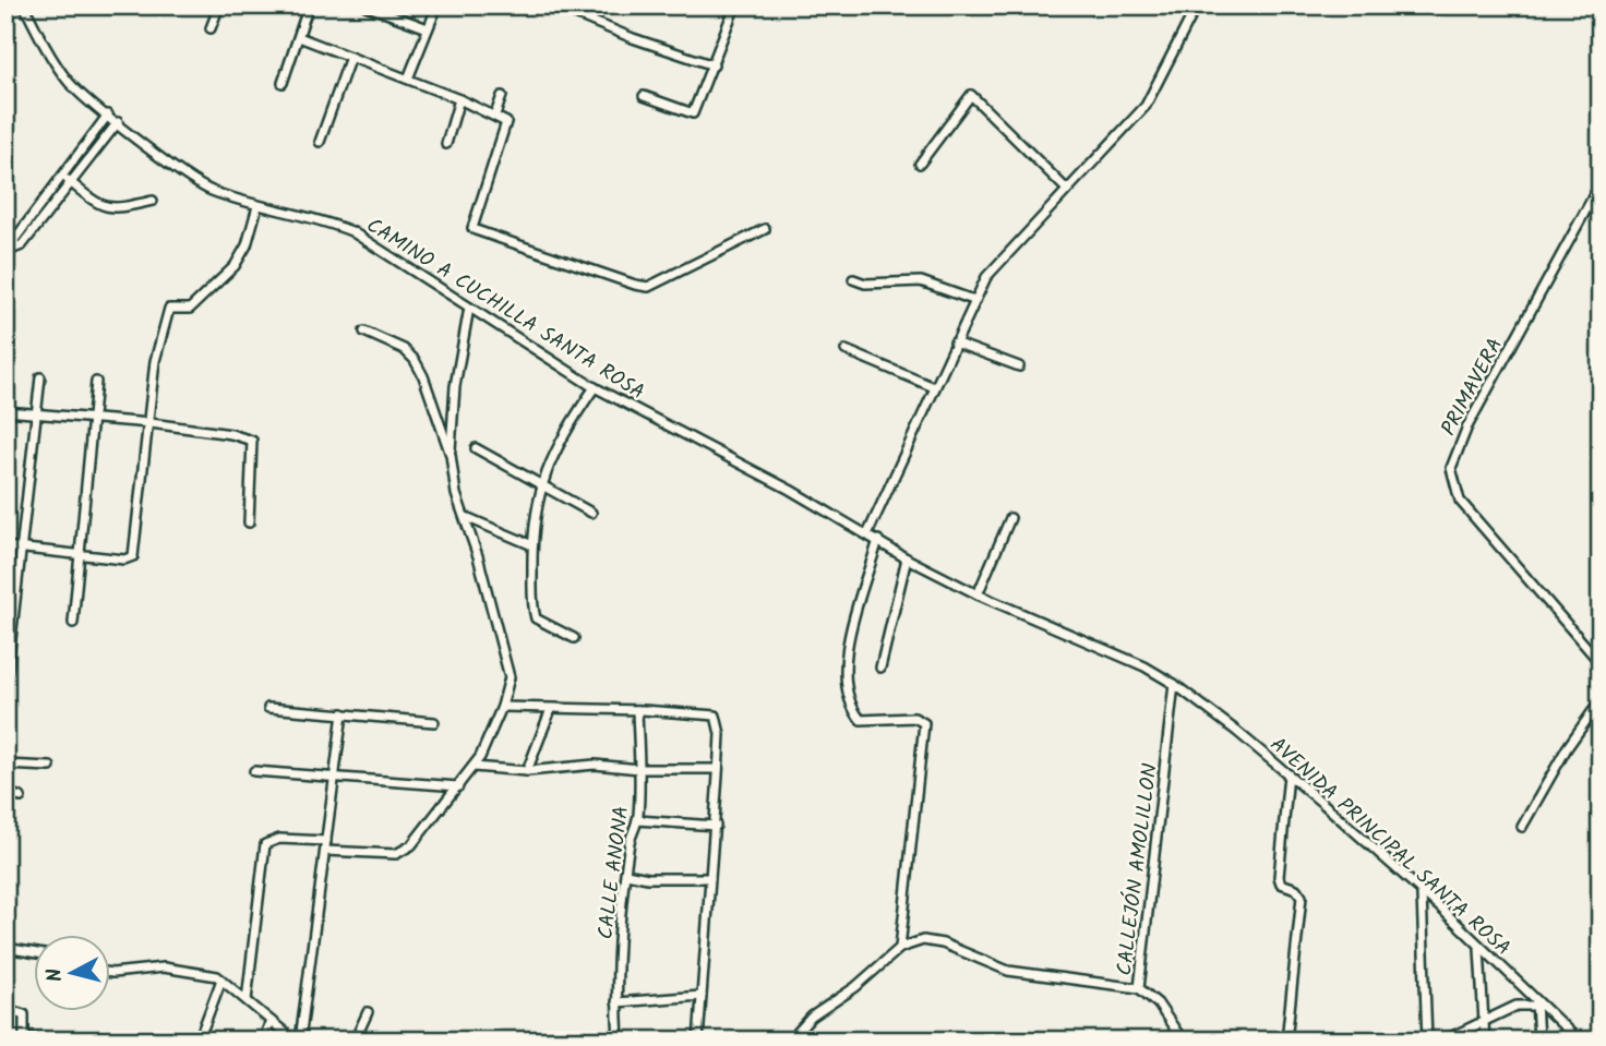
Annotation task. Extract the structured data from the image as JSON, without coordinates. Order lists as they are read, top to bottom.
{
  "streets": {
    "street": [
      "CAMINO A CUCHILLA SANTA ROSA",
      "PRIMAVERA",
      "AVENIDA PRINCIPAL SANTA ROSA",
      "CALLEJÓN AMOLILLON",
      "CALLE ANONA"
    ]
  },
  "crossings": [
    ["CAMINO A CUCHILLA SANTA ROSA", "AVENIDA PRINCIPAL SANTA ROSA"],
    ["CAMINO A CUCHILLA SANTA ROSA", "CALLEJÓN AMOLILLON"],
    ["AVENIDA PRINCIPAL SANTA ROSA", "CALLEJÓN AMOLILLON"]
  ],
  "north": "left"
}
